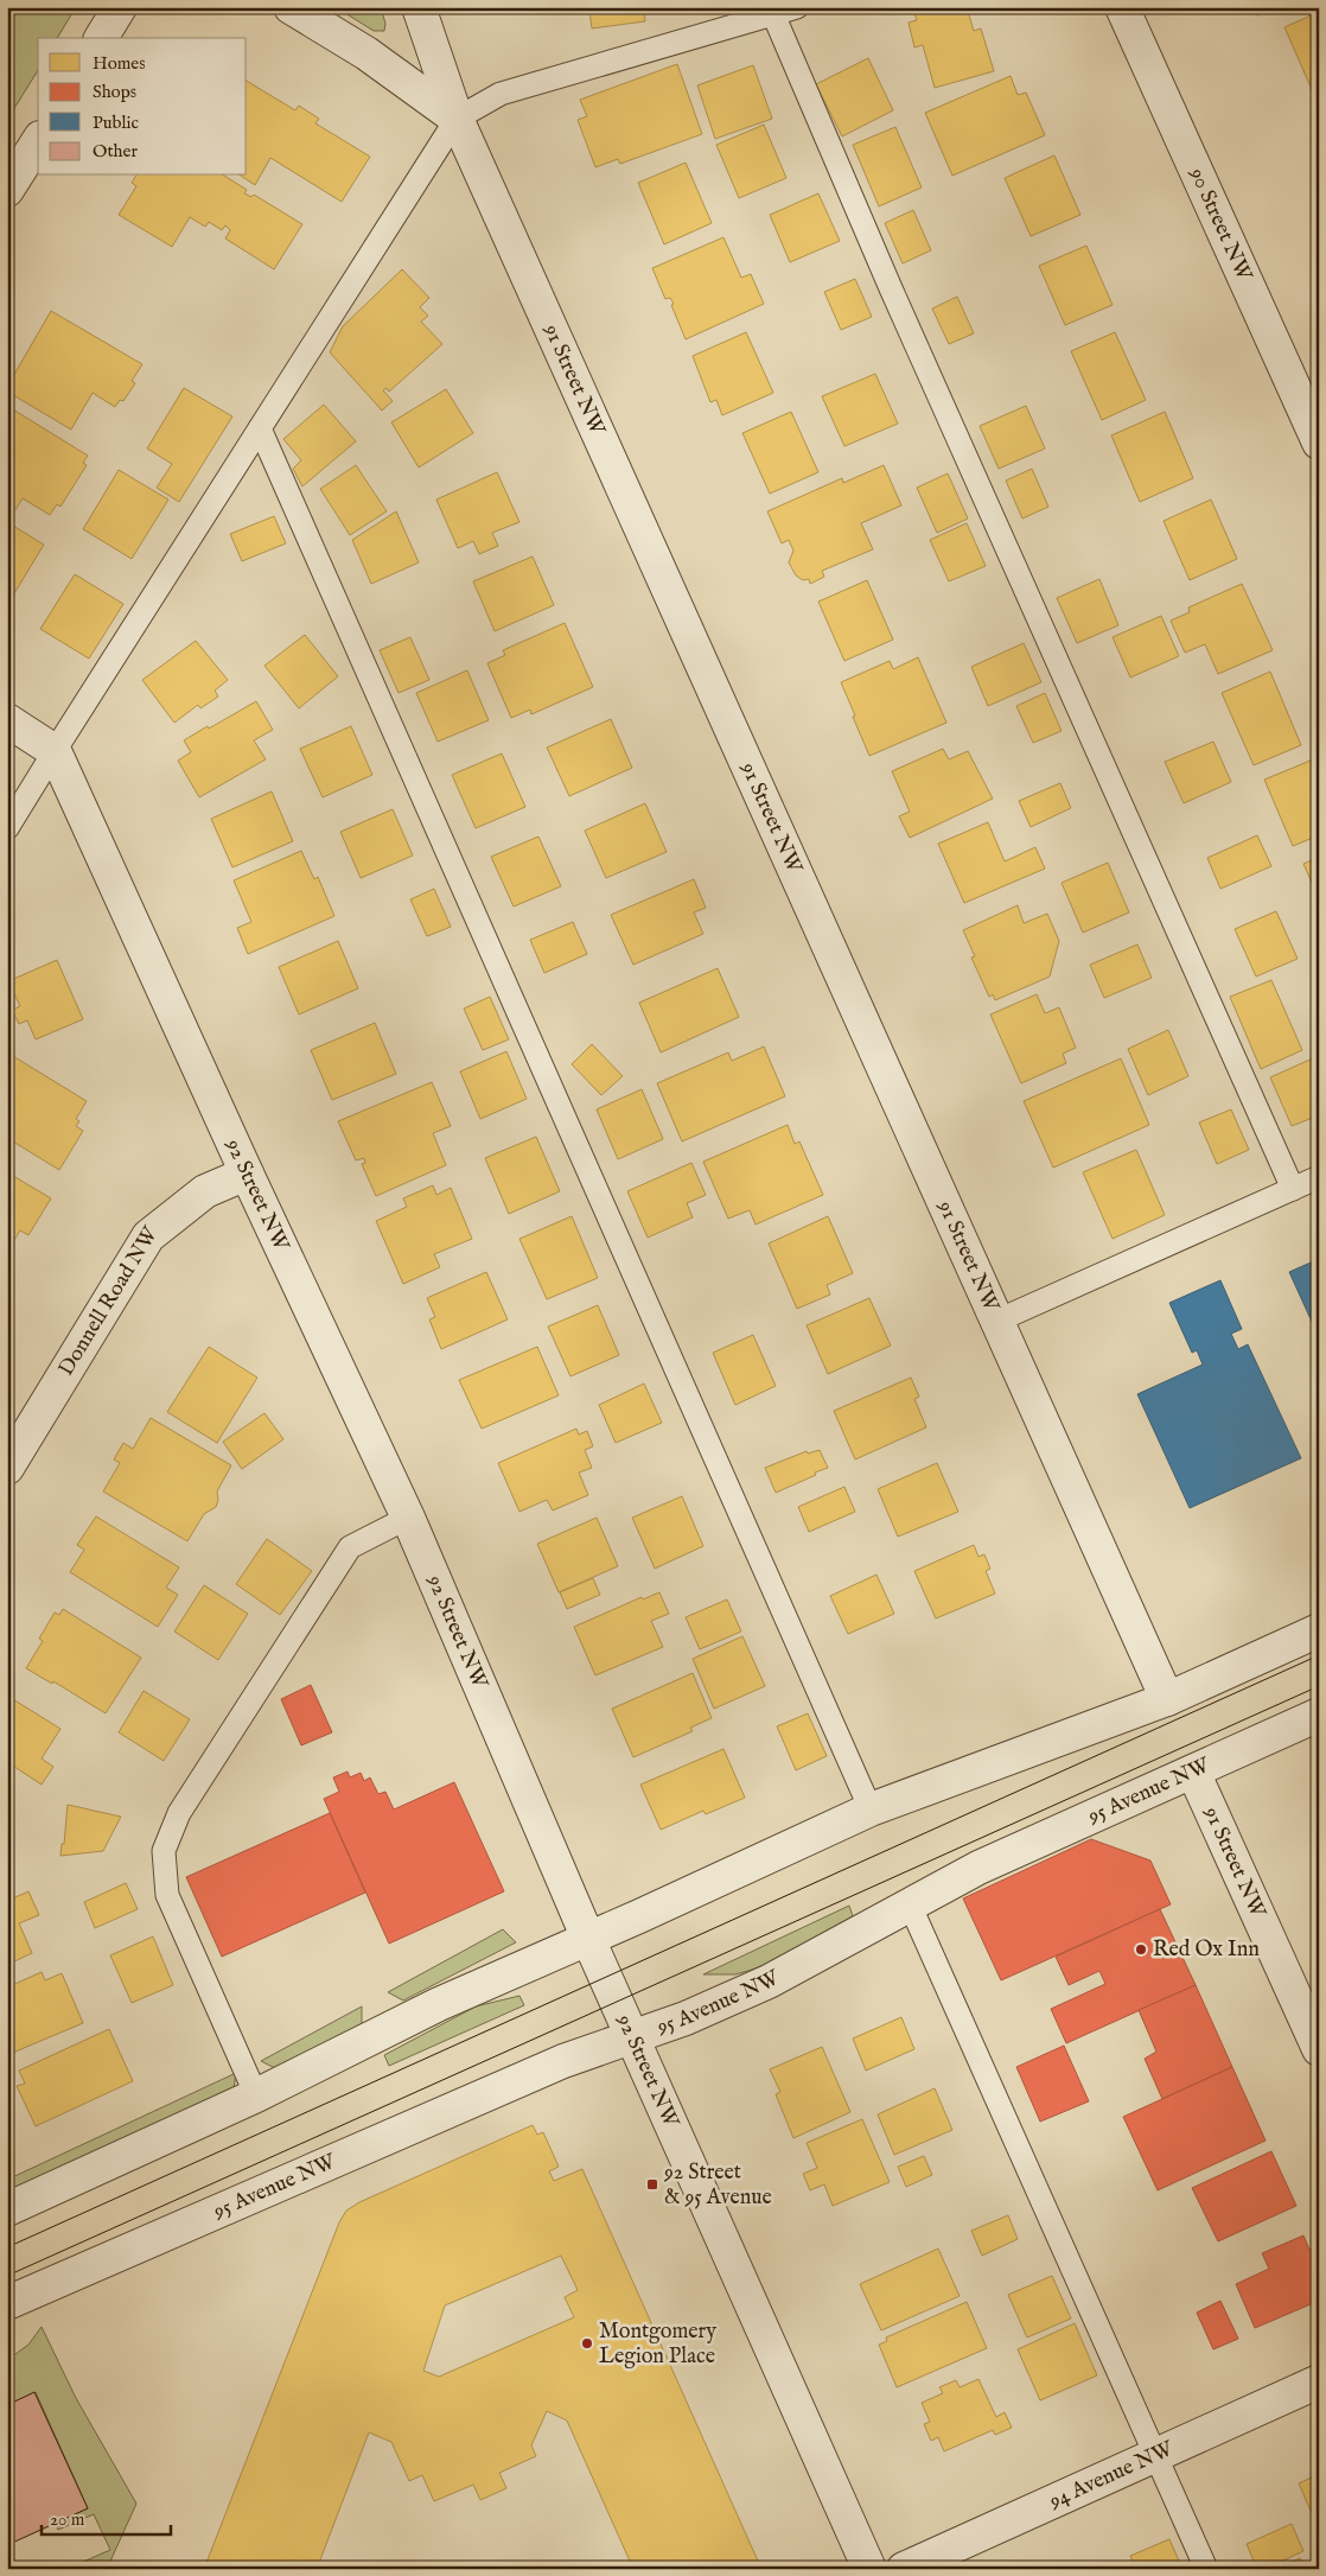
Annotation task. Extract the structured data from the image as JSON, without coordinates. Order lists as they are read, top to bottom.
{
  "streets": {
    "street": [
      "90 Street NW",
      "91 Street NW",
      "92 Street NW",
      "Donnell Road NW",
      "95 Avenue NW",
      "94 Avenue NW"
    ]
  },
  "crossings": [
    ["91 Street NW", "95 Avenue NW"],
    ["92 Street NW", "Donnell Road NW"],
    ["92 Street NW", "95 Avenue NW"]
  ],
  "places": {
    "other": ["Red Ox Inn", "Montgomery Legion Place"],
    "transit": ["92 Street & 95 Avenue"]
  },
  "legend": [
    "Homes",
    "Shops",
    "Public",
    "Other"
  ],
  "scale_bar": "20 m"
}
